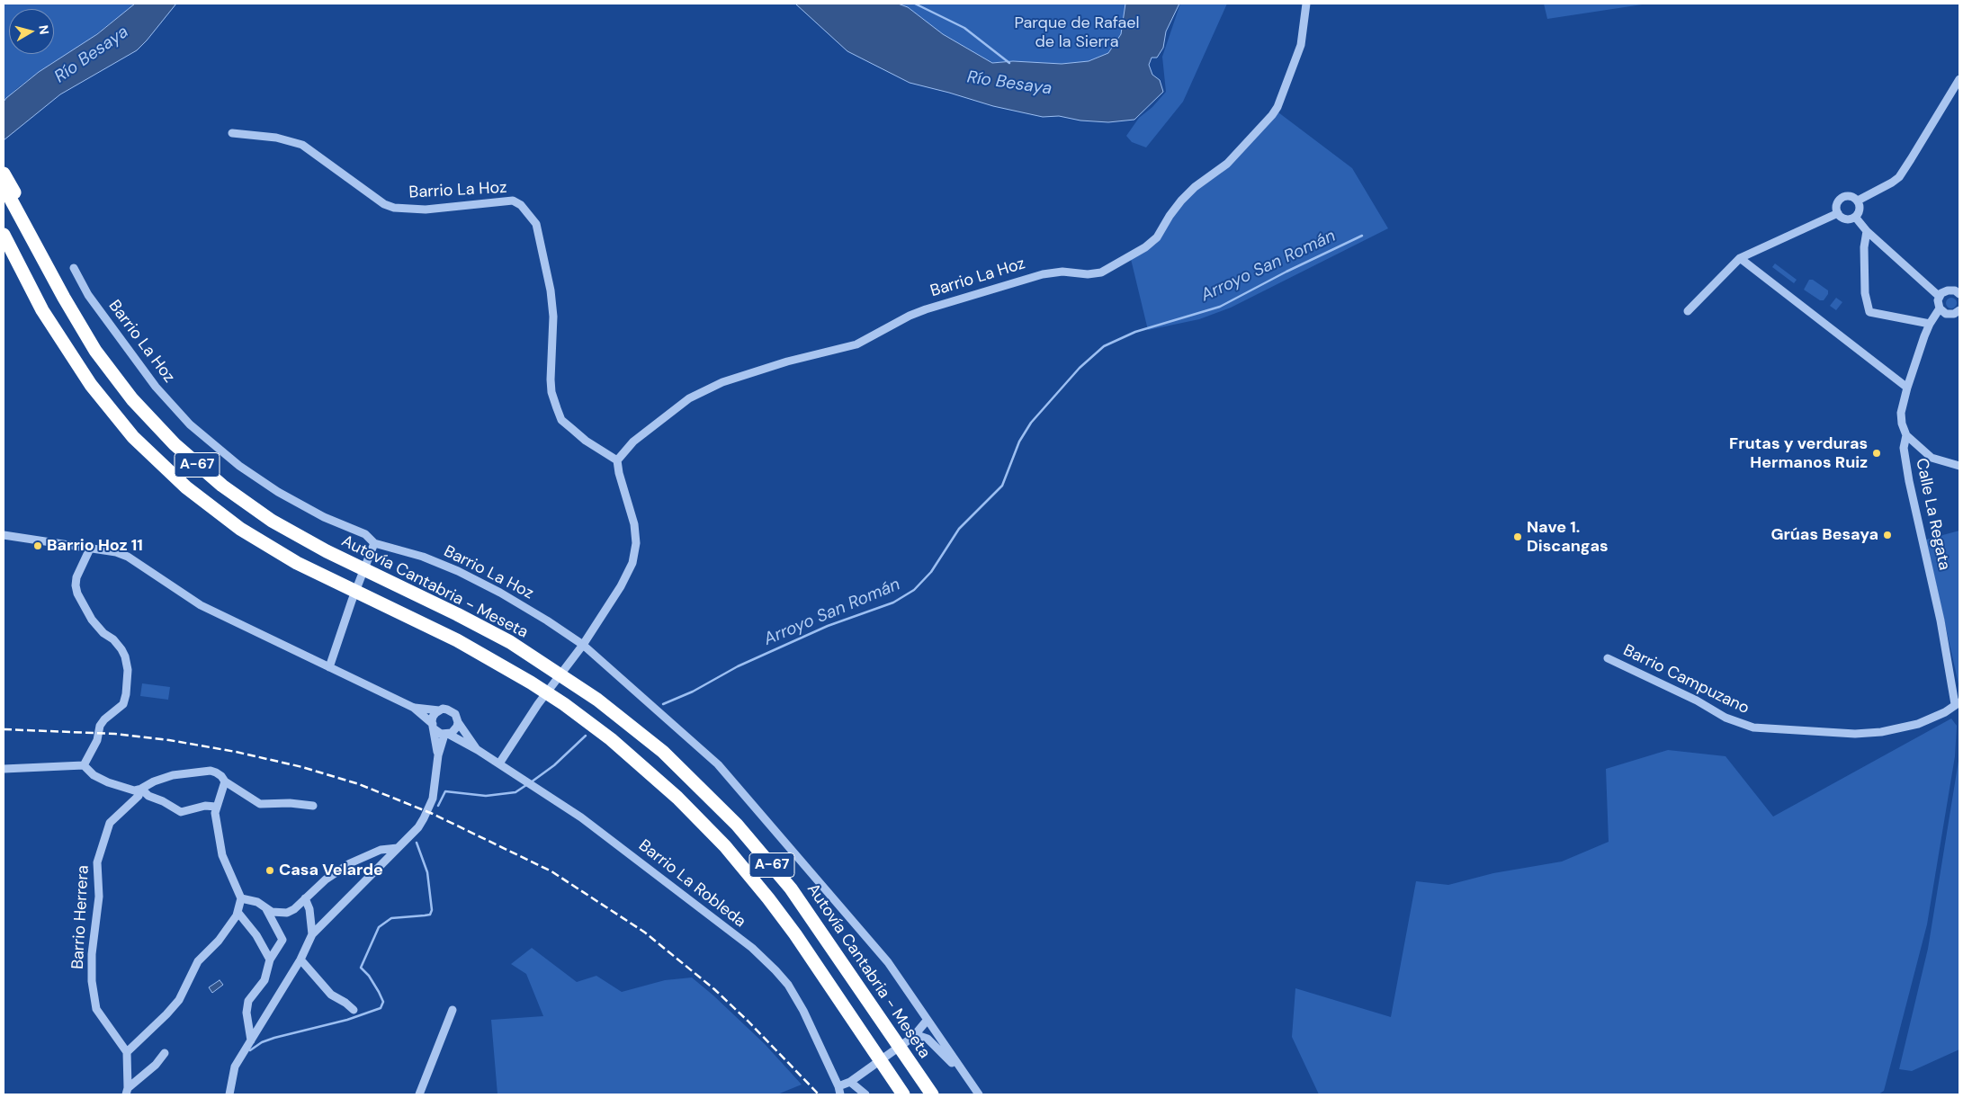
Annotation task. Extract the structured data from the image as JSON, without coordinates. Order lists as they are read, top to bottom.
{
  "streets": {
    "highway": ["A-67", "Autovía Cantabria - Meseta"],
    "street": [
      "Barrio La Hoz",
      "Calle La Regata",
      "Barrio Campuzano",
      "Barrio La Robleda",
      "Barrio Herrera"
    ]
  },
  "crossings": [
    ["Barrio La Hoz", "Barrio La Robleda"],
    ["Calle La Regata", "Barrio Campuzano"]
  ],
  "water": ["Río Besaya", "Arroyo San Román"],
  "parks": ["Parque de Rafael de la Sierra"],
  "places": [
    "Frutas y verduras Hermanos Ruiz",
    "Grúas Besaya",
    "Nave 1. Discangas",
    "Barrio Hoz 11",
    "Casa Velarde"
  ],
  "north": "right"
}
